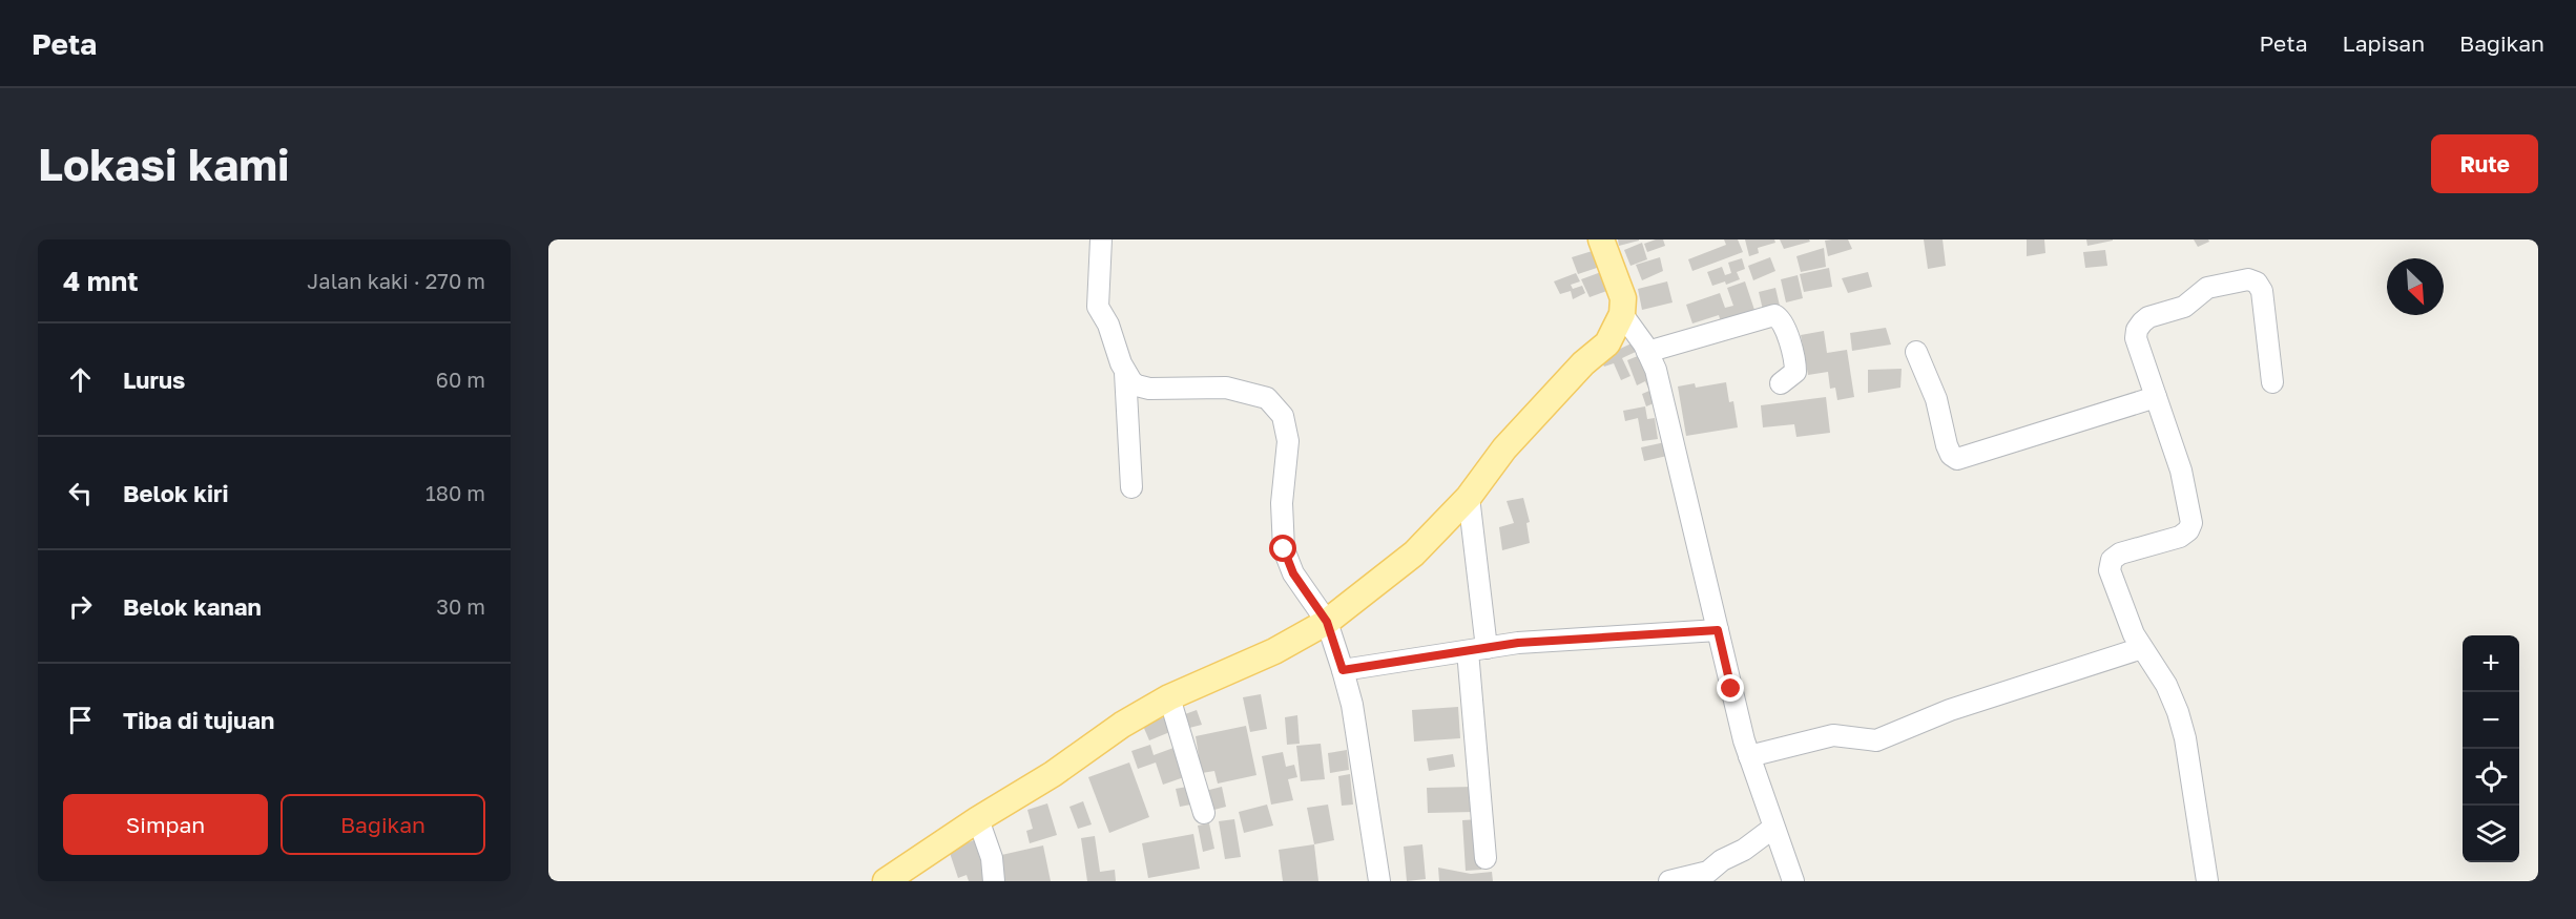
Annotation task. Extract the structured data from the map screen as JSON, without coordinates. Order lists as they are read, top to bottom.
{
  "north": "bottom right",
  "page": {
    "header": "Peta",
    "nav": ["Peta", "Lapisan", "Bagikan"],
    "buttons": [
      "Rute",
      ["Simpan", "Bagikan"]
    ],
    "title": "Lokasi kami",
    "heading": ["4 mnt", "Jalan kaki · 270 m"],
    "list": [
      ["Lurus", "60 m"],
      ["Belok kiri", "180 m"],
      ["Belok kanan", "30 m"],
      "Tiba di tujuan"
    ],
    "map_buttons": ["+", "−"]
  }
}
